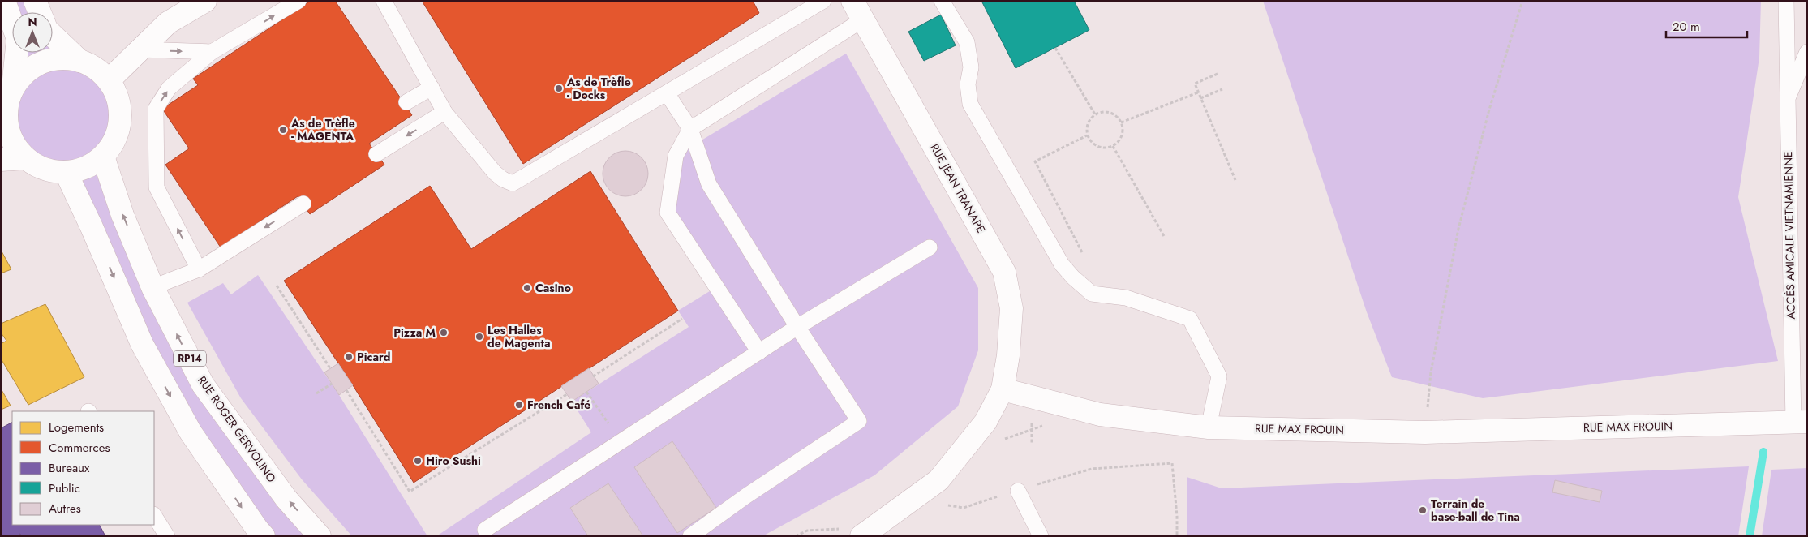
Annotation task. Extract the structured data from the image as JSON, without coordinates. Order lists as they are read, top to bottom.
{
  "streets": {
    "main road": [
      "RUE JEAN TRANAPE",
      "RP14",
      "RUE MAX FROUIN",
      "RUE ROGER GERVOLINO"
    ],
    "lane": ["ACCÈS AMICALE VIETNAMIENNE"]
  },
  "crossings": [
    ["RUE JEAN TRANAPE", "RUE MAX FROUIN"],
    ["ACCÈS AMICALE VIETNAMIENNE", "RUE MAX FROUIN"]
  ],
  "places": [
    "As de Trèfle - Docks",
    "As de Trèfle - MAGENTA",
    "Casino",
    "Pizza M",
    "Les Halles de Magenta",
    "Picard",
    "French Café",
    "Hiro Sushi",
    "Terrain de base-ball de Tina"
  ],
  "legend": [
    "Logements",
    "Commerces",
    "Bureaux",
    "Public",
    "Autres"
  ],
  "scale_bar": "20 m",
  "north": "top"
}
